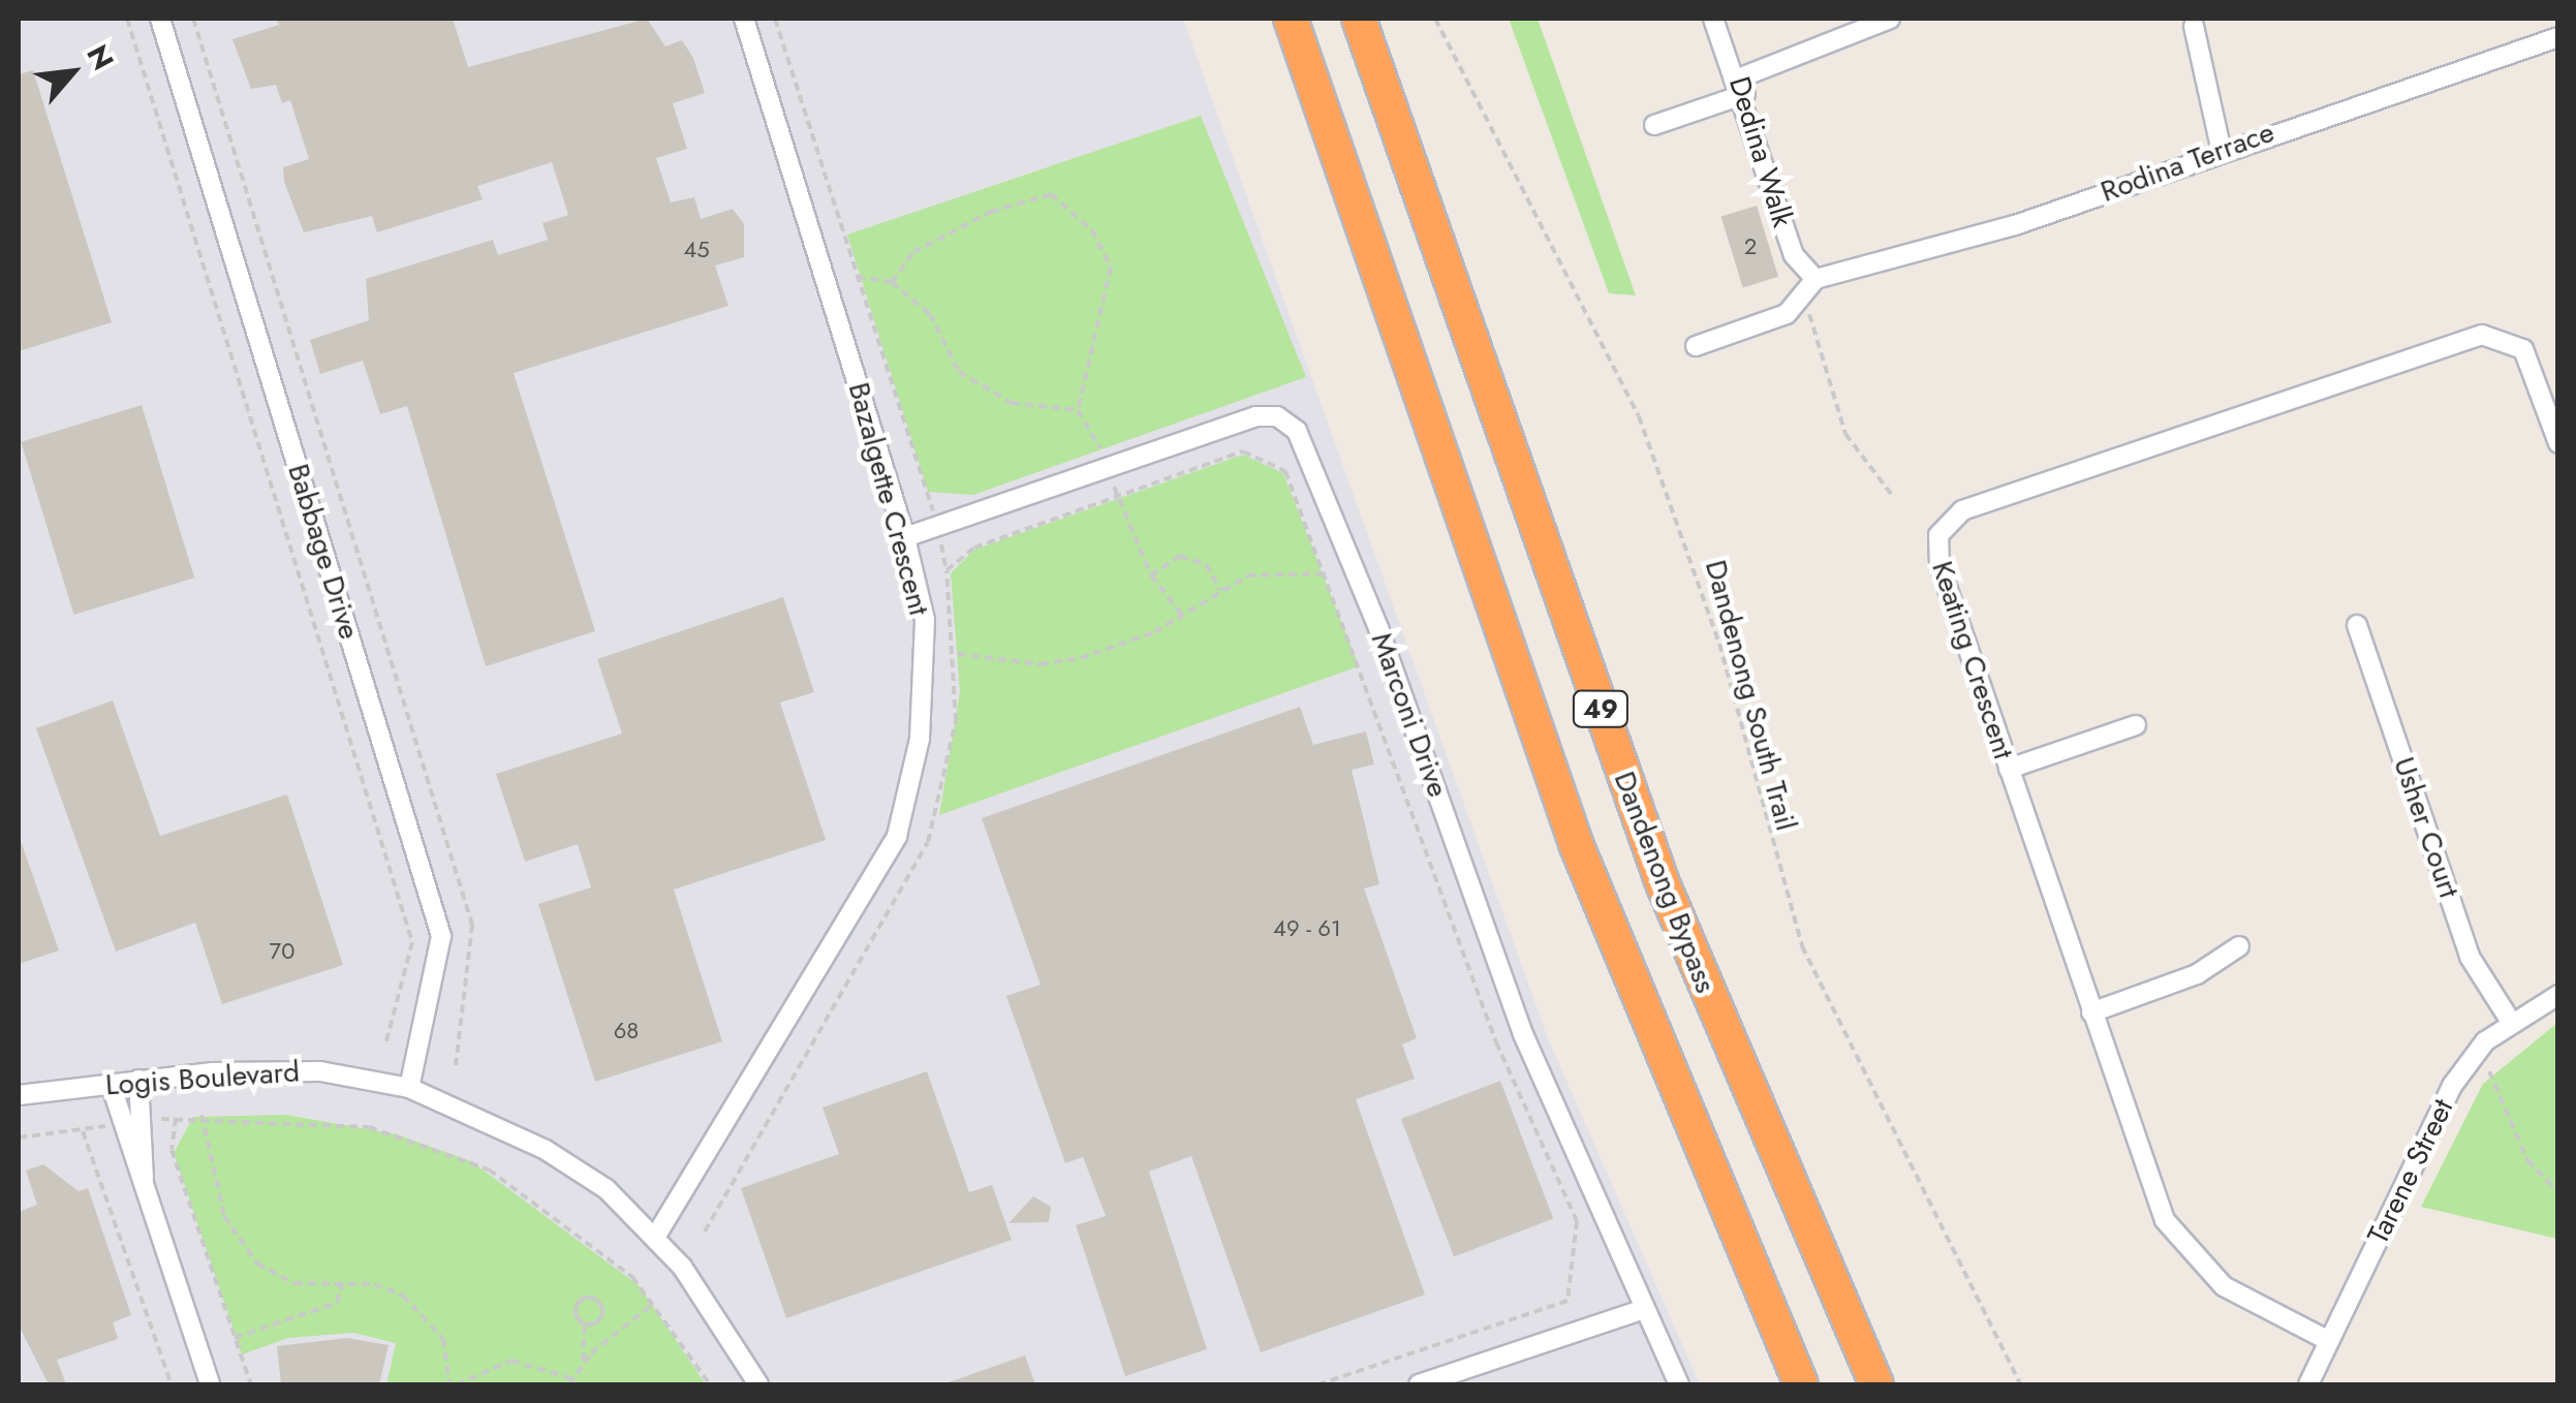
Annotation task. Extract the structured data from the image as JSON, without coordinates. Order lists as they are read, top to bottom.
{
  "streets": {
    "highway": ["49", "Dandenong Bypass"],
    "street": [
      "Dedina Walk",
      "Rodina Terrace",
      "Bazalgette Crescent",
      "Babbage Drive",
      "Keating Crescent",
      "Marconi Drive",
      "Usher Court",
      "Logis Boulevard",
      "Tarene Street"
    ],
    "path": ["Dandenong South Trail"]
  },
  "crossings": [
    ["Dedina Walk", "Rodina Terrace"],
    ["Bazalgette Crescent", "Marconi Drive"],
    ["Bazalgette Crescent", "Logis Boulevard"],
    ["Babbage Drive", "Logis Boulevard"],
    ["Keating Crescent", "Tarene Street"],
    ["Usher Court", "Tarene Street"]
  ],
  "house_numbers": [
    "2",
    "45",
    "49 - 61",
    "70",
    "68"
  ],
  "north": "top right"
}
